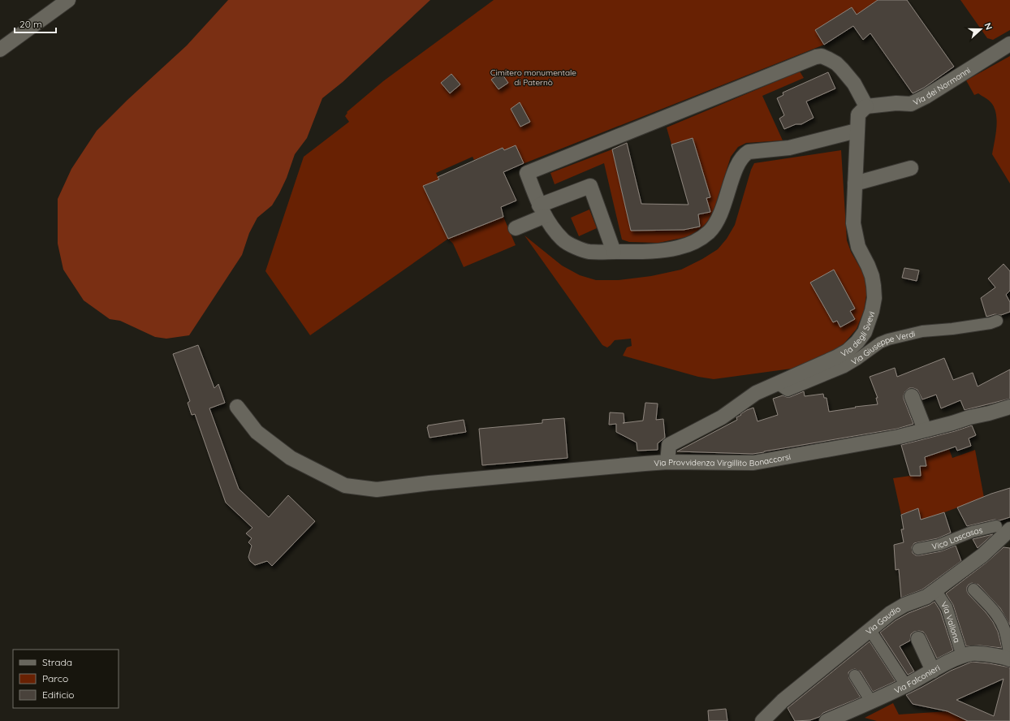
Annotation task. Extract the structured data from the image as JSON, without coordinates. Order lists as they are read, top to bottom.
{
  "streets": {
    "street": [
      "Via dei Normanni",
      "Via degli Svevi",
      "Via Giuseppe Verdi",
      "Via Provvidenza Virgillito Bonaccorsi",
      "Vico Lascasas",
      "Via Gaudio",
      "Via Vallona",
      "Via Falconieri"
    ]
  },
  "crossings": [
    ["Via dei Normanni", "Via degli Svevi"],
    ["Via degli Svevi", "Via Giuseppe Verdi"],
    ["Via degli Svevi", "Via Provvidenza Virgillito Bonaccorsi"],
    ["Vico Lascasas", "Via Gaudio"],
    ["Via Gaudio", "Via Vallona"],
    ["Via Vallona", "Via Falconieri"]
  ],
  "parks": ["Cimitero monumentale di Paternò"],
  "legend": ["Strada", "Parco", "Edificio"],
  "scale_bar": "20 m",
  "north": "right"
}
